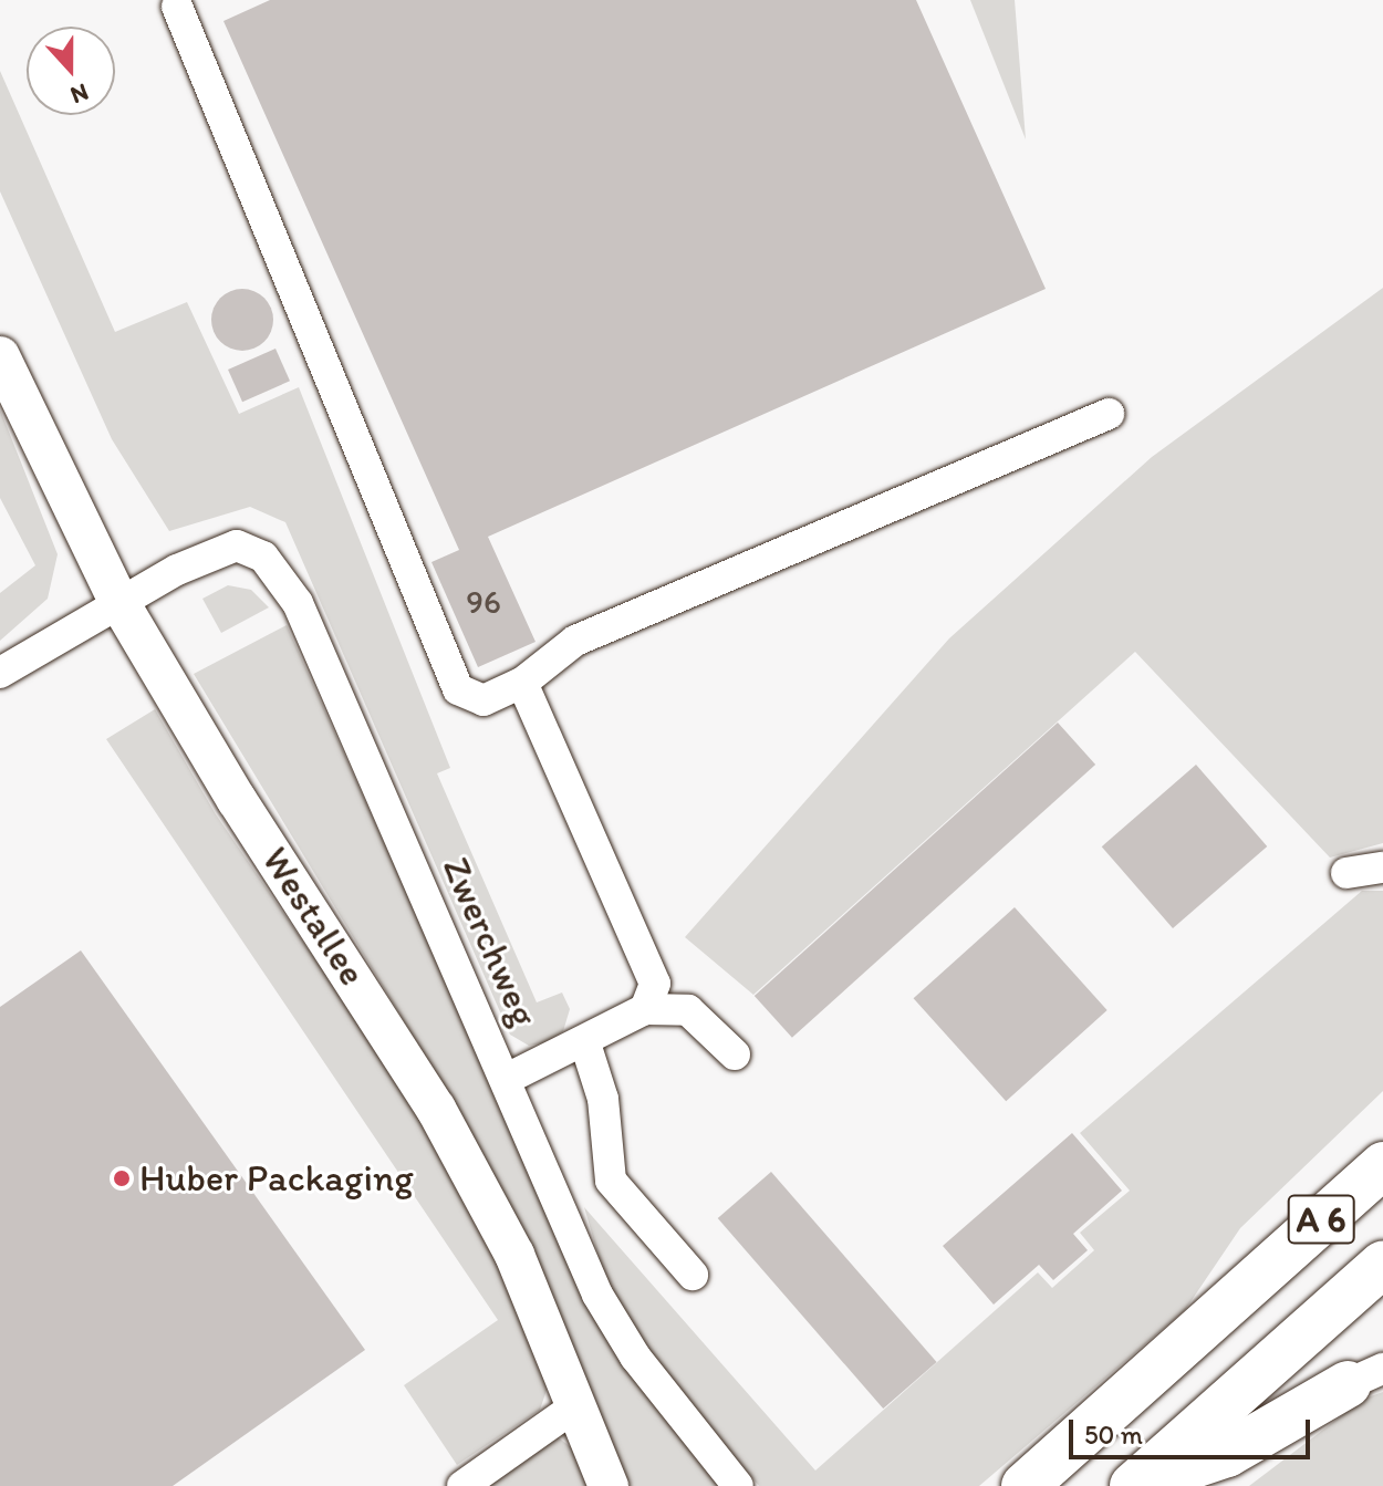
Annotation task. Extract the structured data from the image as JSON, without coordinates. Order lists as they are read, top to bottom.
{
  "streets": {
    "highway": ["A 6"],
    "main road": ["Westallee"],
    "street": ["Zwerchweg"]
  },
  "crossings": [
    ["Westallee", "Zwerchweg"]
  ],
  "places": ["Huber Packaging"],
  "house_numbers": ["96"],
  "scale_bar": "50 m",
  "north": "bottom"
}
